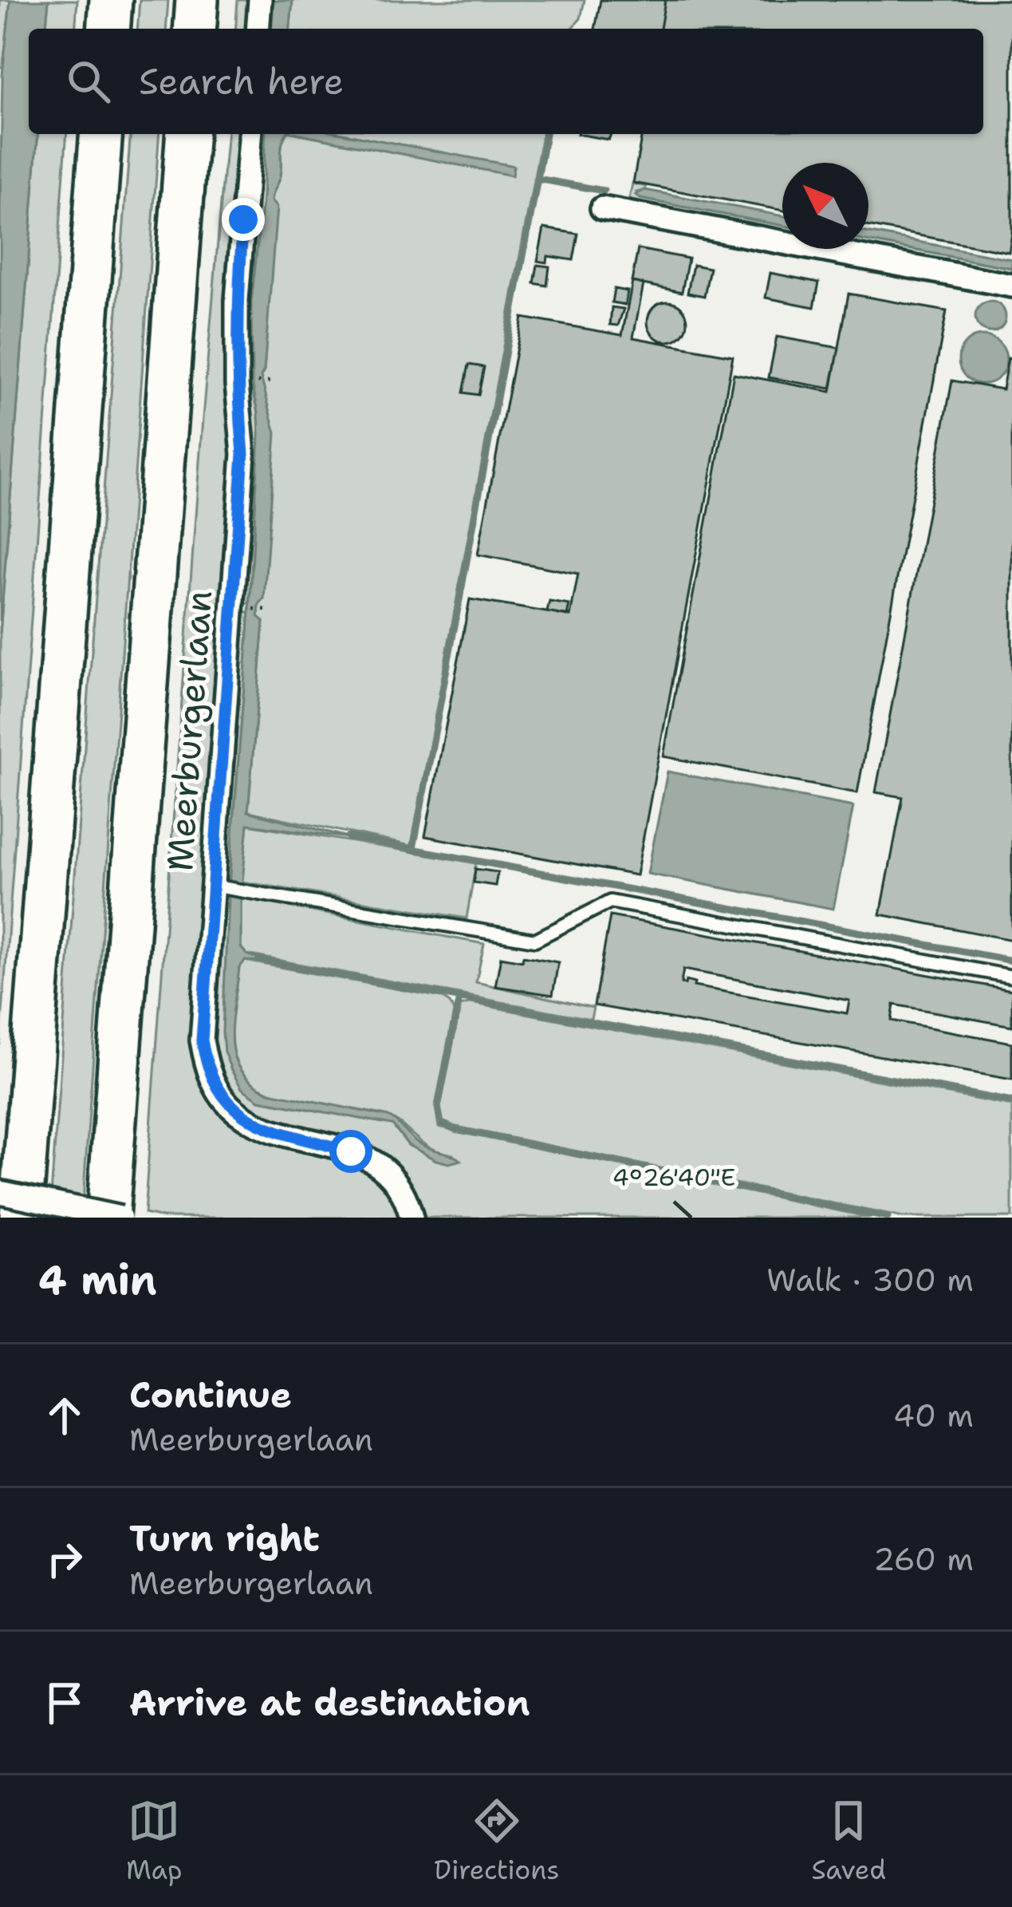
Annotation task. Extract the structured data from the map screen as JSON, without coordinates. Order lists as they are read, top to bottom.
{
  "streets": {
    "street": ["Meerburgerlaan"]
  },
  "north": "top left",
  "page": {
    "search": "Search here",
    "heading": ["4 min", "Walk · 300 m"],
    "list": [
      ["Continue", "Meerburgerlaan", "40 m"],
      ["Turn right", "Meerburgerlaan", "260 m"],
      "Arrive at destination"
    ],
    "nav": ["Map", "Directions", "Saved"]
  },
  "coordinates": ["4°26'40\"E"]
}
